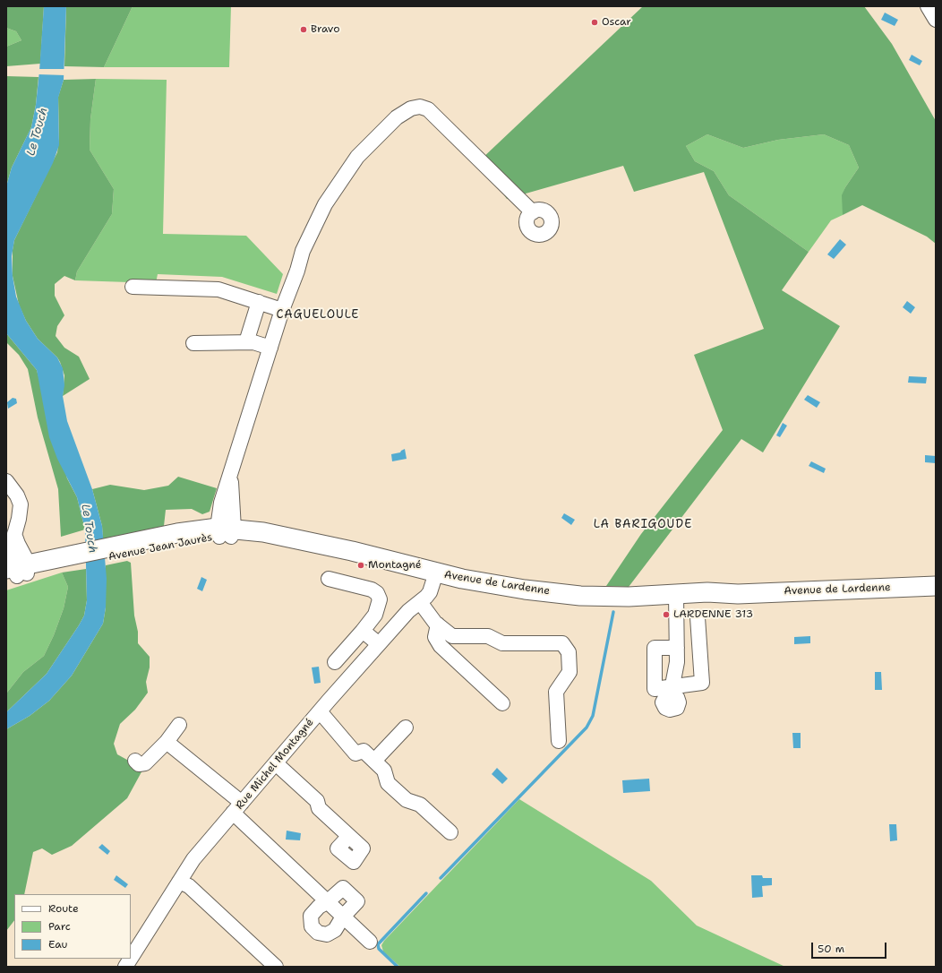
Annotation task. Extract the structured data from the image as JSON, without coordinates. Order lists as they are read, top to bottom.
{
  "streets": {
    "main road": ["Avenue Jean Jaurès", "Avenue de Lardenne"],
    "street": ["Rue Michel Montagné"]
  },
  "crossings": [
    ["Avenue Jean Jaurès", "Avenue de Lardenne"],
    ["Avenue de Lardenne", "Rue Michel Montagné"]
  ],
  "districts": ["CAGUELOULE", "LA BARIGOUDE"],
  "water": ["Le Touch"],
  "places": [
    "Oscar",
    "Bravo",
    "Montagné",
    "LARDENNE 313"
  ],
  "legend": ["Route", "Parc", "Eau"],
  "scale_bar": "50 m"
}
